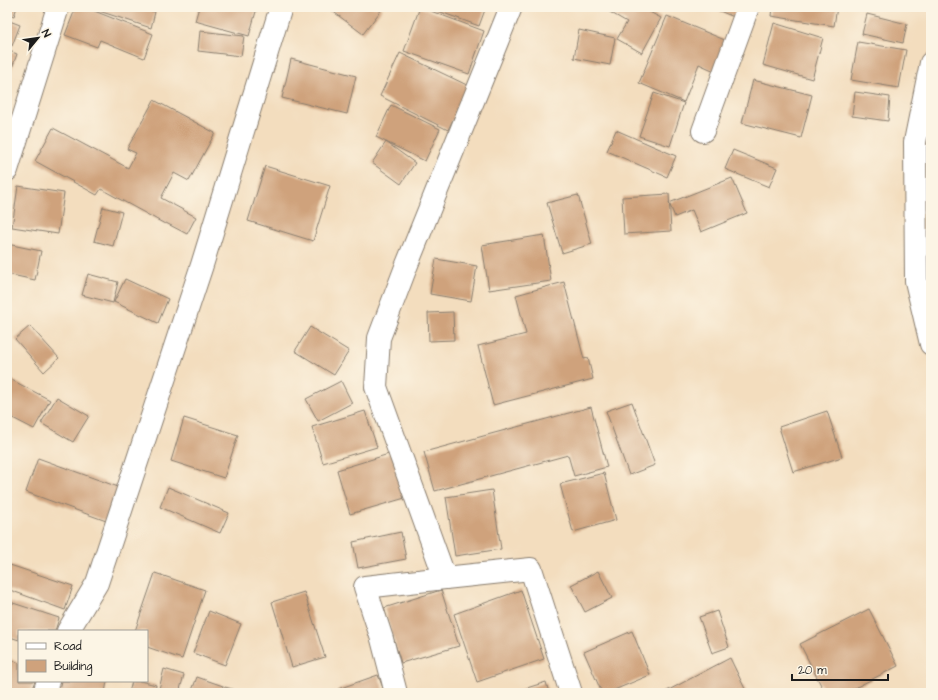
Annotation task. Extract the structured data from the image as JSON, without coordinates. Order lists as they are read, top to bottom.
{
  "legend": ["Road", "Building"],
  "scale_bar": "20 m",
  "north": "top right"
}
